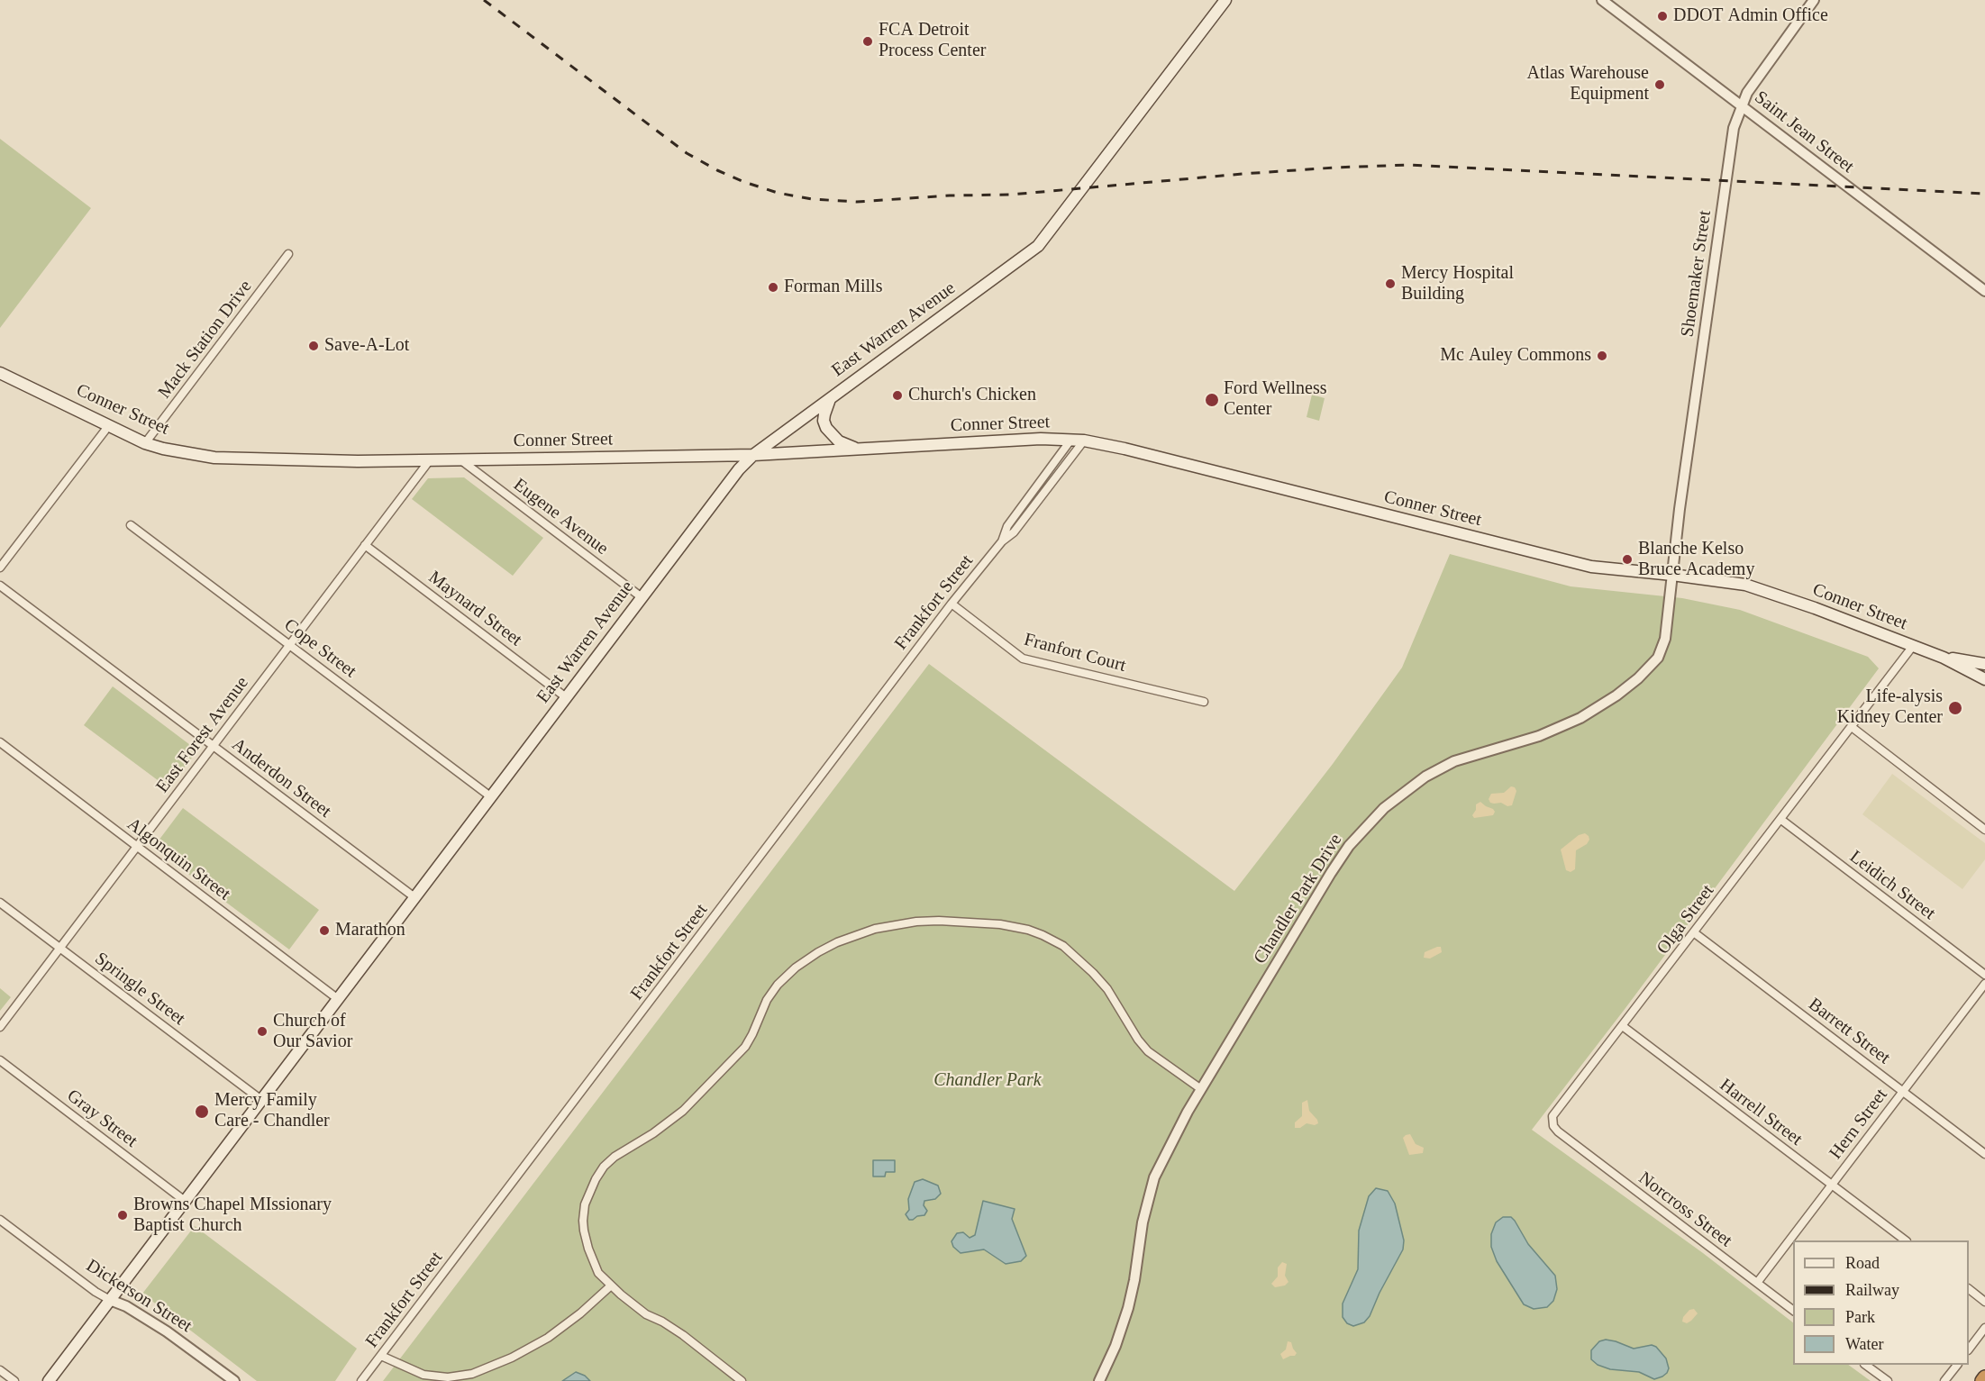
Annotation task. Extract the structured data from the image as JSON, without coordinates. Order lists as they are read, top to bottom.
{
  "streets": {
    "main road": ["East Warren Avenue", "Conner Street"],
    "street": [
      "Saint Jean Street",
      "Shoemaker Street",
      "Mack Station Drive",
      "Eugene Avenue",
      "Frankfort Street",
      "Maynard Street",
      "Cope Street",
      "Franfort Court",
      "East Forest Avenue",
      "Anderdon Street",
      "Algonquin Street",
      "Leidich Street",
      "Chandler Park Drive",
      "Olga Street",
      "Springle Street",
      "Barrett Street",
      "Harrell Street",
      "Gray Street",
      "Hern Street",
      "Norcross Street",
      "Dickerson Street"
    ]
  },
  "crossings": [
    ["Saint Jean Street", "Shoemaker Street"],
    ["Shoemaker Street", "Conner Street"],
    ["Shoemaker Street", "Chandler Park Drive"],
    ["East Warren Avenue", "Conner Street"],
    ["East Warren Avenue", "Eugene Avenue"],
    ["East Warren Avenue", "Maynard Street"],
    ["East Warren Avenue", "Cope Street"],
    ["East Warren Avenue", "Anderdon Street"],
    ["East Warren Avenue", "Algonquin Street"],
    ["East Warren Avenue", "Springle Street"],
    ["East Warren Avenue", "Gray Street"],
    ["East Warren Avenue", "Dickerson Street"],
    ["Mack Station Drive", "Conner Street"],
    ["Conner Street", "Eugene Avenue"],
    ["Conner Street", "East Forest Avenue"],
    ["Conner Street", "Chandler Park Drive"],
    ["Conner Street", "Olga Street"],
    ["Frankfort Street", "Franfort Court"],
    ["Maynard Street", "East Forest Avenue"],
    ["Cope Street", "East Forest Avenue"],
    ["East Forest Avenue", "Anderdon Street"],
    ["East Forest Avenue", "Algonquin Street"],
    ["East Forest Avenue", "Springle Street"],
    ["Leidich Street", "Olga Street"],
    ["Olga Street", "Barrett Street"],
    ["Olga Street", "Harrell Street"],
    ["Olga Street", "Norcross Street"],
    ["Barrett Street", "Hern Street"],
    ["Harrell Street", "Hern Street"],
    ["Hern Street", "Norcross Street"]
  ],
  "parks": ["Chandler Park"],
  "places": [
    "DDOT Admin Office",
    "FCA Detroit Process Center",
    "Atlas Warehouse Equipment",
    "Mercy Hospital Building",
    "Forman Mills",
    "Save-A-Lot",
    "Mc Auley Commons",
    "Church's Chicken",
    "Ford Wellness Center",
    "Blanche Kelso Bruce Academy",
    "Life-alysis Kidney Center",
    "Marathon",
    "Church of Our Savior",
    "Mercy Family Care - Chandler",
    "Browns Chapel MIssionary Baptist Church"
  ],
  "legend": [
    "Road",
    "Railway",
    "Park",
    "Water"
  ]
}
